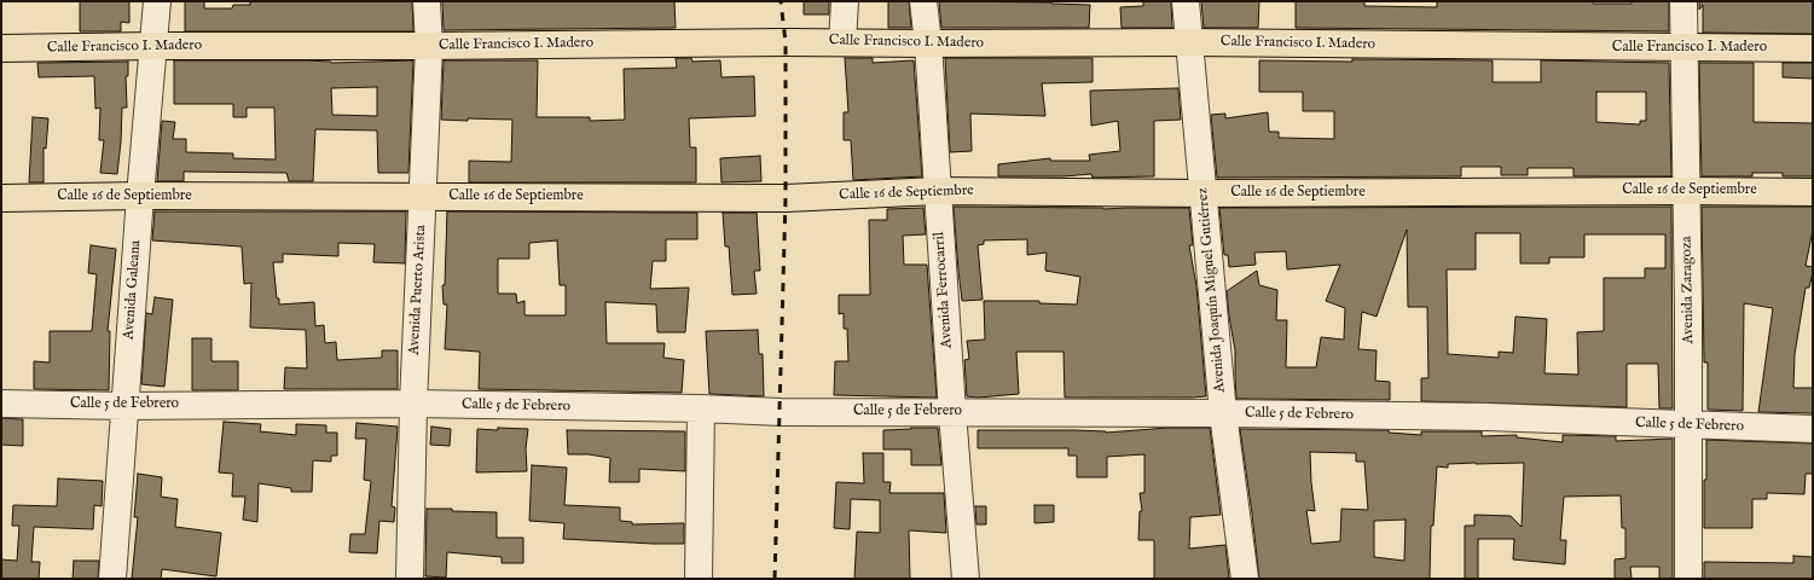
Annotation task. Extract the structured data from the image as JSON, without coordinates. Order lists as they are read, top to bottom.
{
  "streets": {
    "main road": ["Calle Francisco I. Madero", "Calle 16 de Septiembre"],
    "street": [
      "Avenida Galeana",
      "Avenida Puerto Arista",
      "Avenida Ferrocarril",
      "Avenida Joaquín Miguel Gutiérrez",
      "Avenida Zaragoza",
      "Calle 5 de Febrero"
    ]
  },
  "crossings": [
    ["Calle Francisco I. Madero", "Avenida Galeana"],
    ["Calle Francisco I. Madero", "Avenida Puerto Arista"],
    ["Calle Francisco I. Madero", "Avenida Ferrocarril"],
    ["Calle Francisco I. Madero", "Avenida Joaquín Miguel Gutiérrez"],
    ["Calle Francisco I. Madero", "Avenida Zaragoza"],
    ["Calle 16 de Septiembre", "Avenida Galeana"],
    ["Calle 16 de Septiembre", "Avenida Puerto Arista"],
    ["Calle 16 de Septiembre", "Avenida Ferrocarril"],
    ["Calle 16 de Septiembre", "Avenida Joaquín Miguel Gutiérrez"],
    ["Calle 16 de Septiembre", "Avenida Zaragoza"],
    ["Avenida Galeana", "Calle 5 de Febrero"],
    ["Avenida Puerto Arista", "Calle 5 de Febrero"],
    ["Avenida Ferrocarril", "Calle 5 de Febrero"],
    ["Avenida Joaquín Miguel Gutiérrez", "Calle 5 de Febrero"],
    ["Avenida Zaragoza", "Calle 5 de Febrero"]
  ]
}
